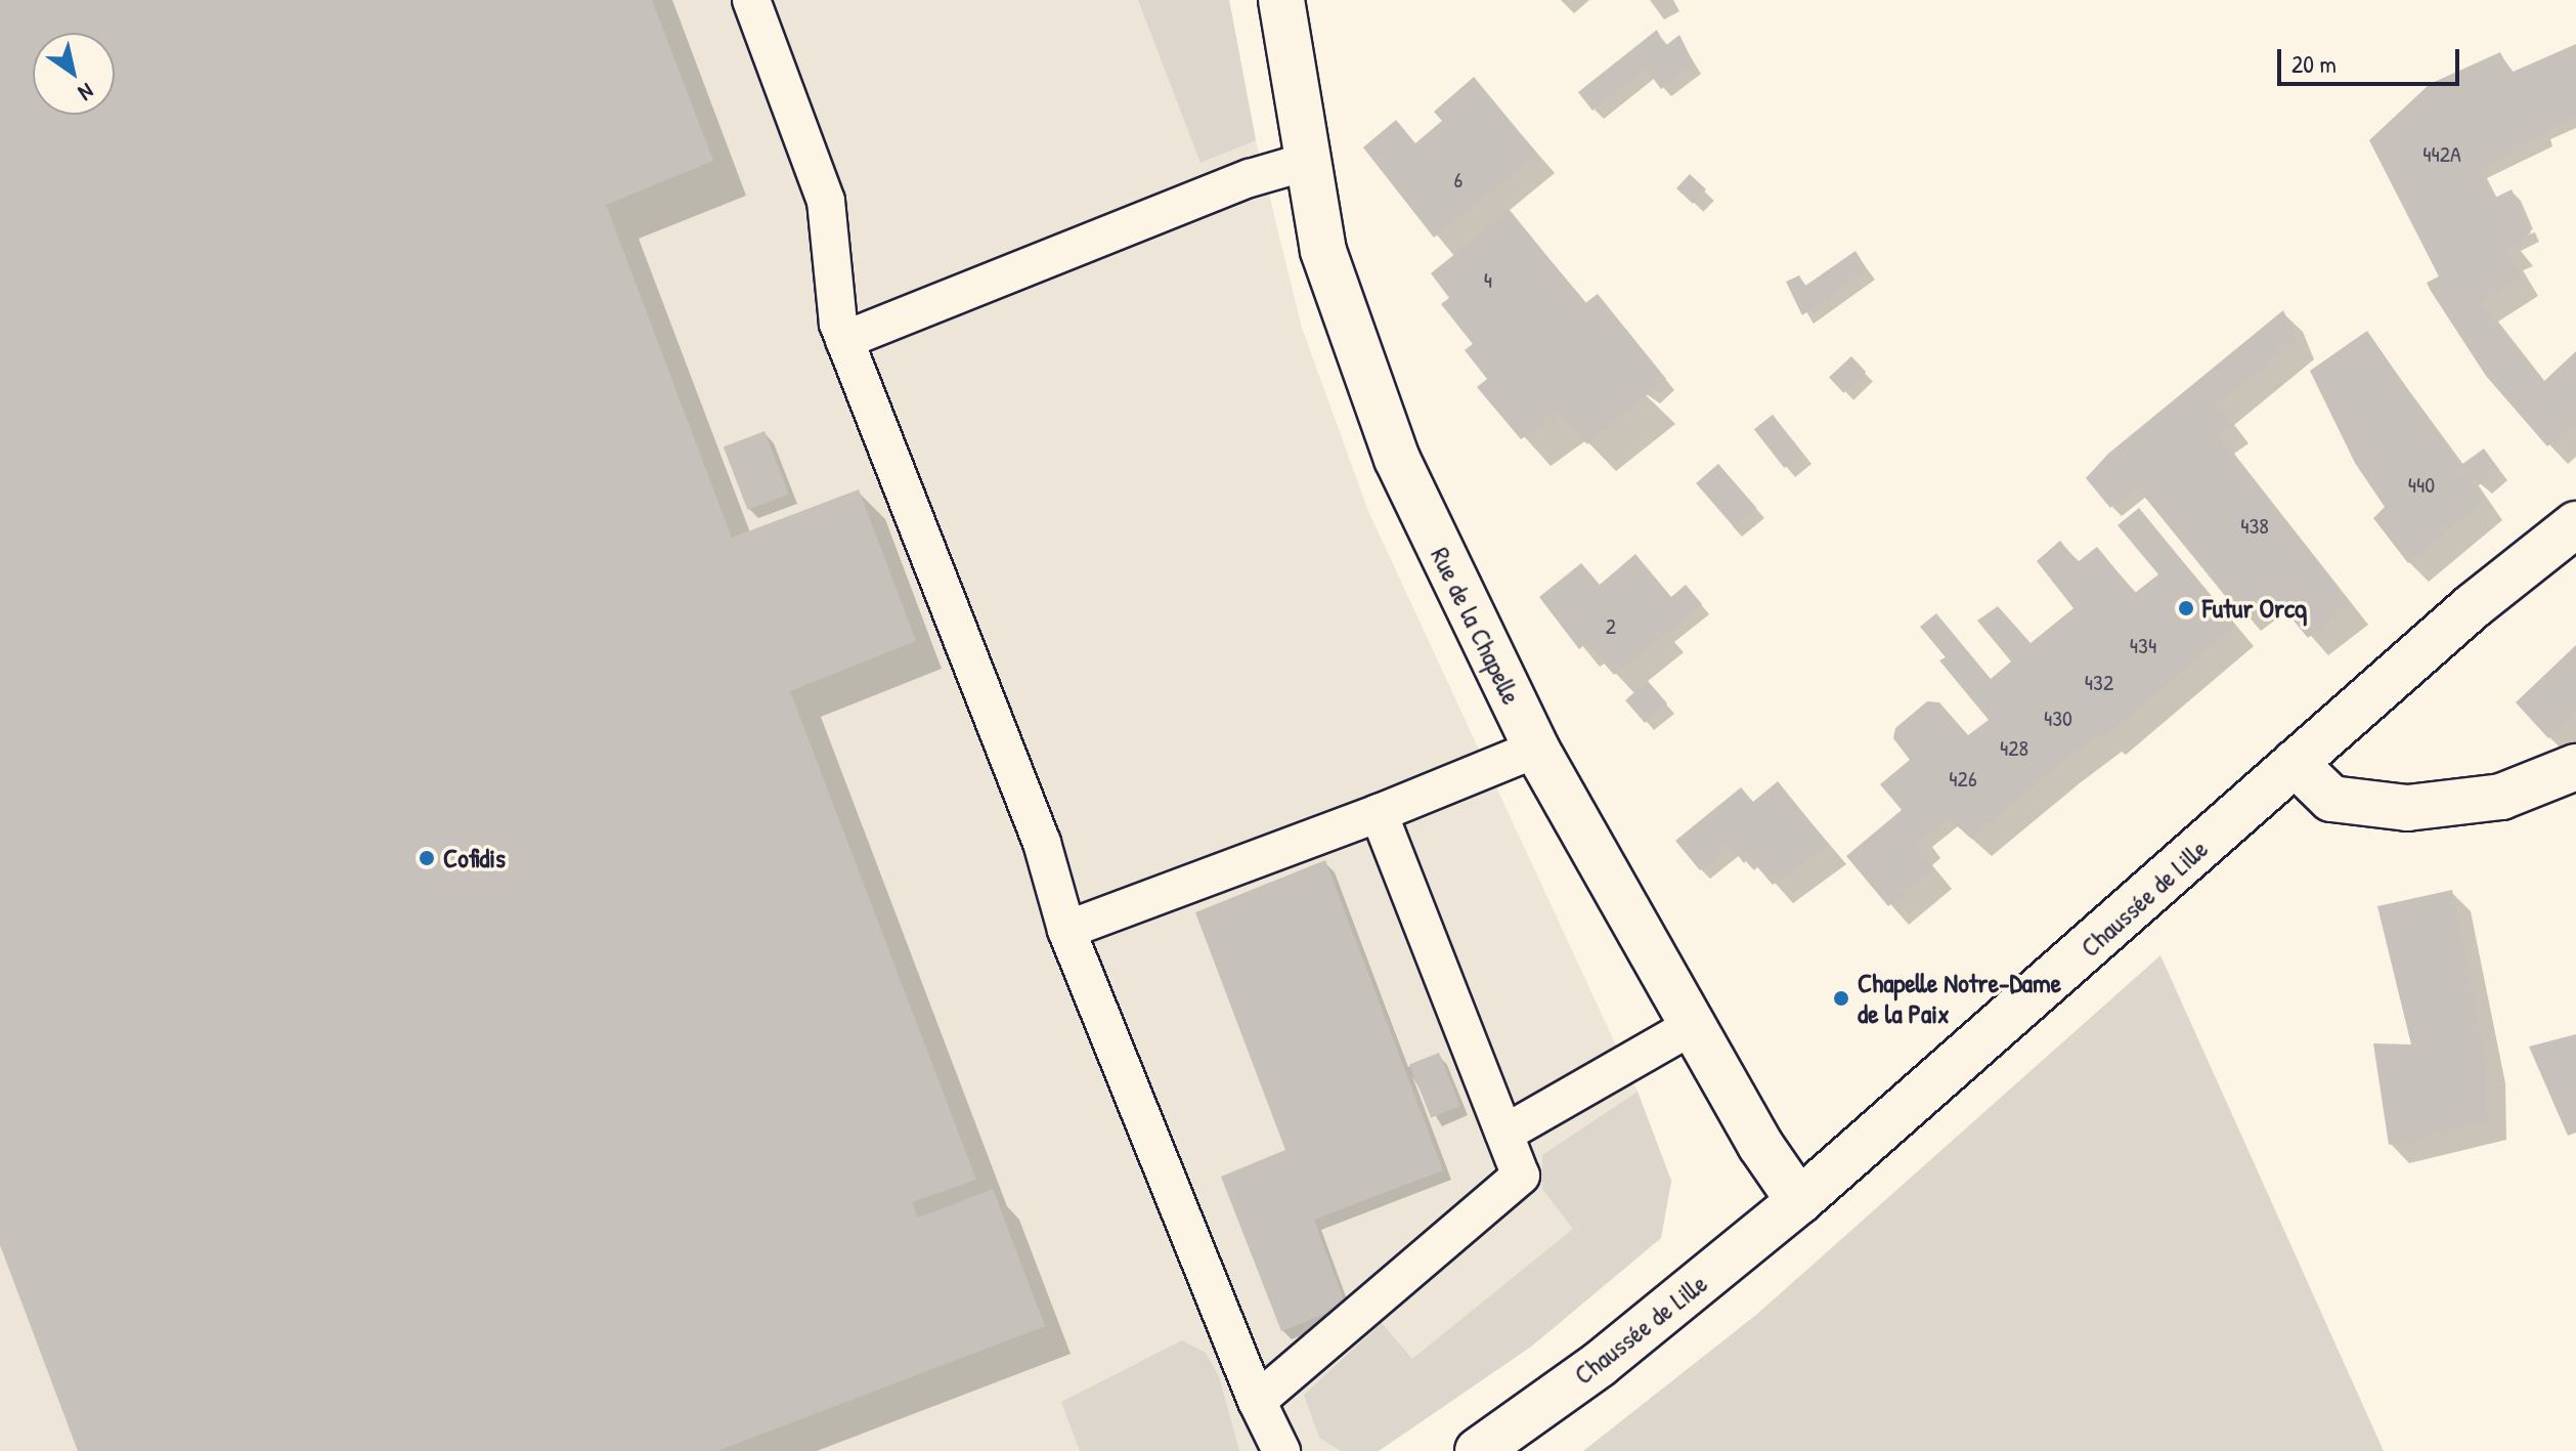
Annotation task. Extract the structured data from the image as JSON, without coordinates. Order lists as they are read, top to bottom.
{
  "streets": {
    "street": ["Rue de la Chapelle", "Chaussée de Lille"]
  },
  "crossings": [
    ["Rue de la Chapelle", "Chaussée de Lille"]
  ],
  "places": ["Futur Orcq", "Cofidis", "Chapelle Notre-Dame de la Paix"],
  "house_numbers": [
    "442A",
    "6",
    "4",
    "440",
    "438",
    "2",
    "434",
    "432",
    "430",
    "428",
    "426"
  ],
  "scale_bar": "20 m",
  "north": "bottom right"
}
